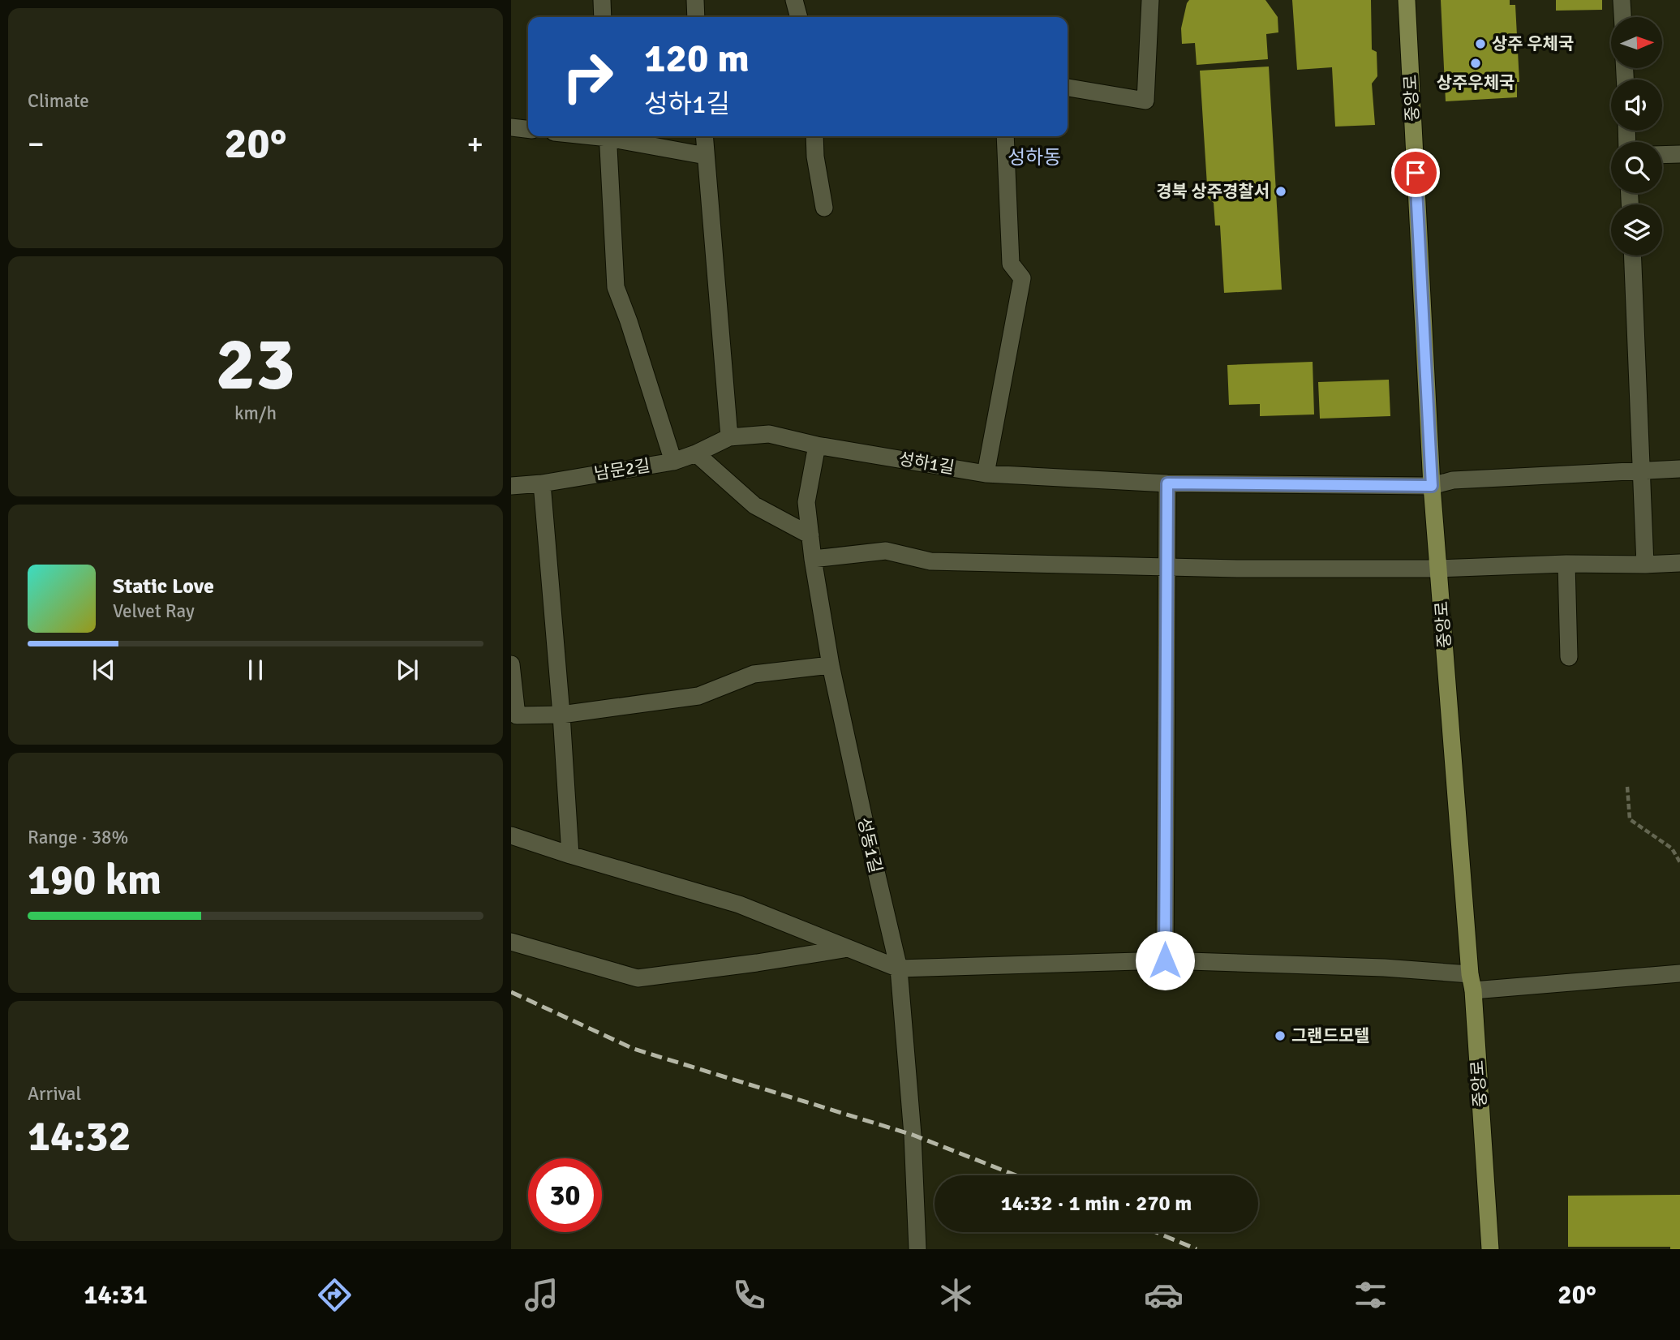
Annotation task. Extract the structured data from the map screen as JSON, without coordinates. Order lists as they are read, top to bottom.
{
  "streets": {
    "main road": ["중앙로"],
    "street": ["성하1길", "남문2길", "성동1길"]
  },
  "crossings": [
    ["중앙로", "성하1길"],
    ["성하1길", "남문2길"],
    ["성하1길", "성동1길"]
  ],
  "districts": ["성하동"],
  "places": [
    "상주 우체국",
    "상주우체국",
    "경북 상주경찰서",
    "그랜드모텔"
  ],
  "north": "right",
  "page": {
    "tile": [
      "Climate",
      ["23", "km/h"],
      ["Range · 38%", "190 km"],
      ["Arrival", "14:32"]
    ],
    "turn": ["120 m", "성하1길"],
    "heat": ["−", "20°", "+"],
    "song": ["Static Love", "Velvet Ray"],
    "limit": "30",
    "trip": "14:32 · 1 min · 270 m",
    "tabs": ["14:31", "20°"]
  }
}
